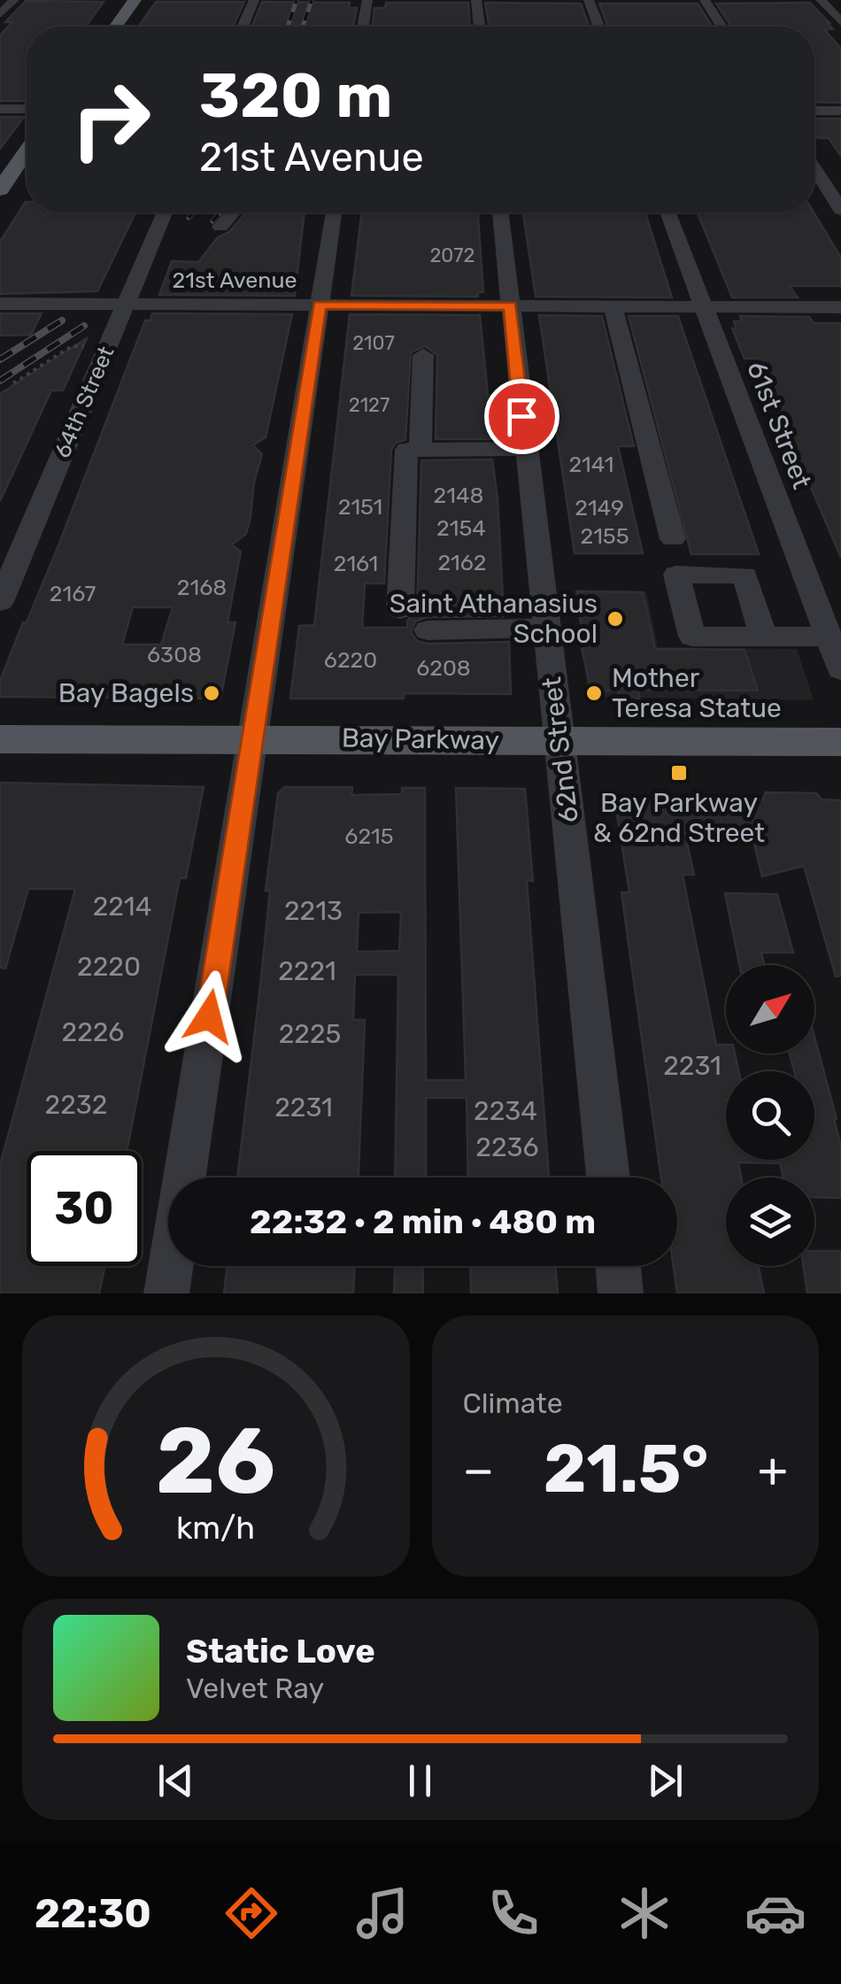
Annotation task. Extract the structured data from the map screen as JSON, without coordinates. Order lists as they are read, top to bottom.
{
  "streets": {
    "main road": ["Bay Parkway"],
    "street": [
      "21st Avenue",
      "64th Street",
      "61st Street",
      "62nd Street"
    ]
  },
  "crossings": [
    ["21st Avenue", "64th Street"],
    ["21st Avenue", "61st Street"],
    ["21st Avenue", "62nd Street"],
    ["Bay Parkway", "62nd Street"]
  ],
  "places": {
    "other": ["Saint Athanasius School", "Bay Bagels", "Mother Teresa Statue"],
    "transit": ["Bay Parkway & 62nd Street"]
  },
  "house_numbers": [
    "2072",
    "2107",
    "2127",
    "2141",
    "2148",
    "2151",
    "2149",
    "2154",
    "2155",
    "2162",
    "2161",
    "2168",
    "2167",
    "6308",
    "6220",
    "6208",
    "6215",
    "2214",
    "2213",
    "2220",
    "2221",
    "2226",
    "2225",
    "2231",
    "2232",
    "2231",
    "2234",
    "2236"
  ],
  "north": "top right",
  "page": {
    "turn": ["320 m", "21st Avenue"],
    "limit": "30",
    "trip": "22:32 · 2 min · 480 m",
    "tile": "Climate",
    "heat": ["−", "21.5°", "+"],
    "song": ["Static Love", "Velvet Ray"],
    "tabs": "22:30",
    "gauge": ["26", "km/h"]
  }
}
